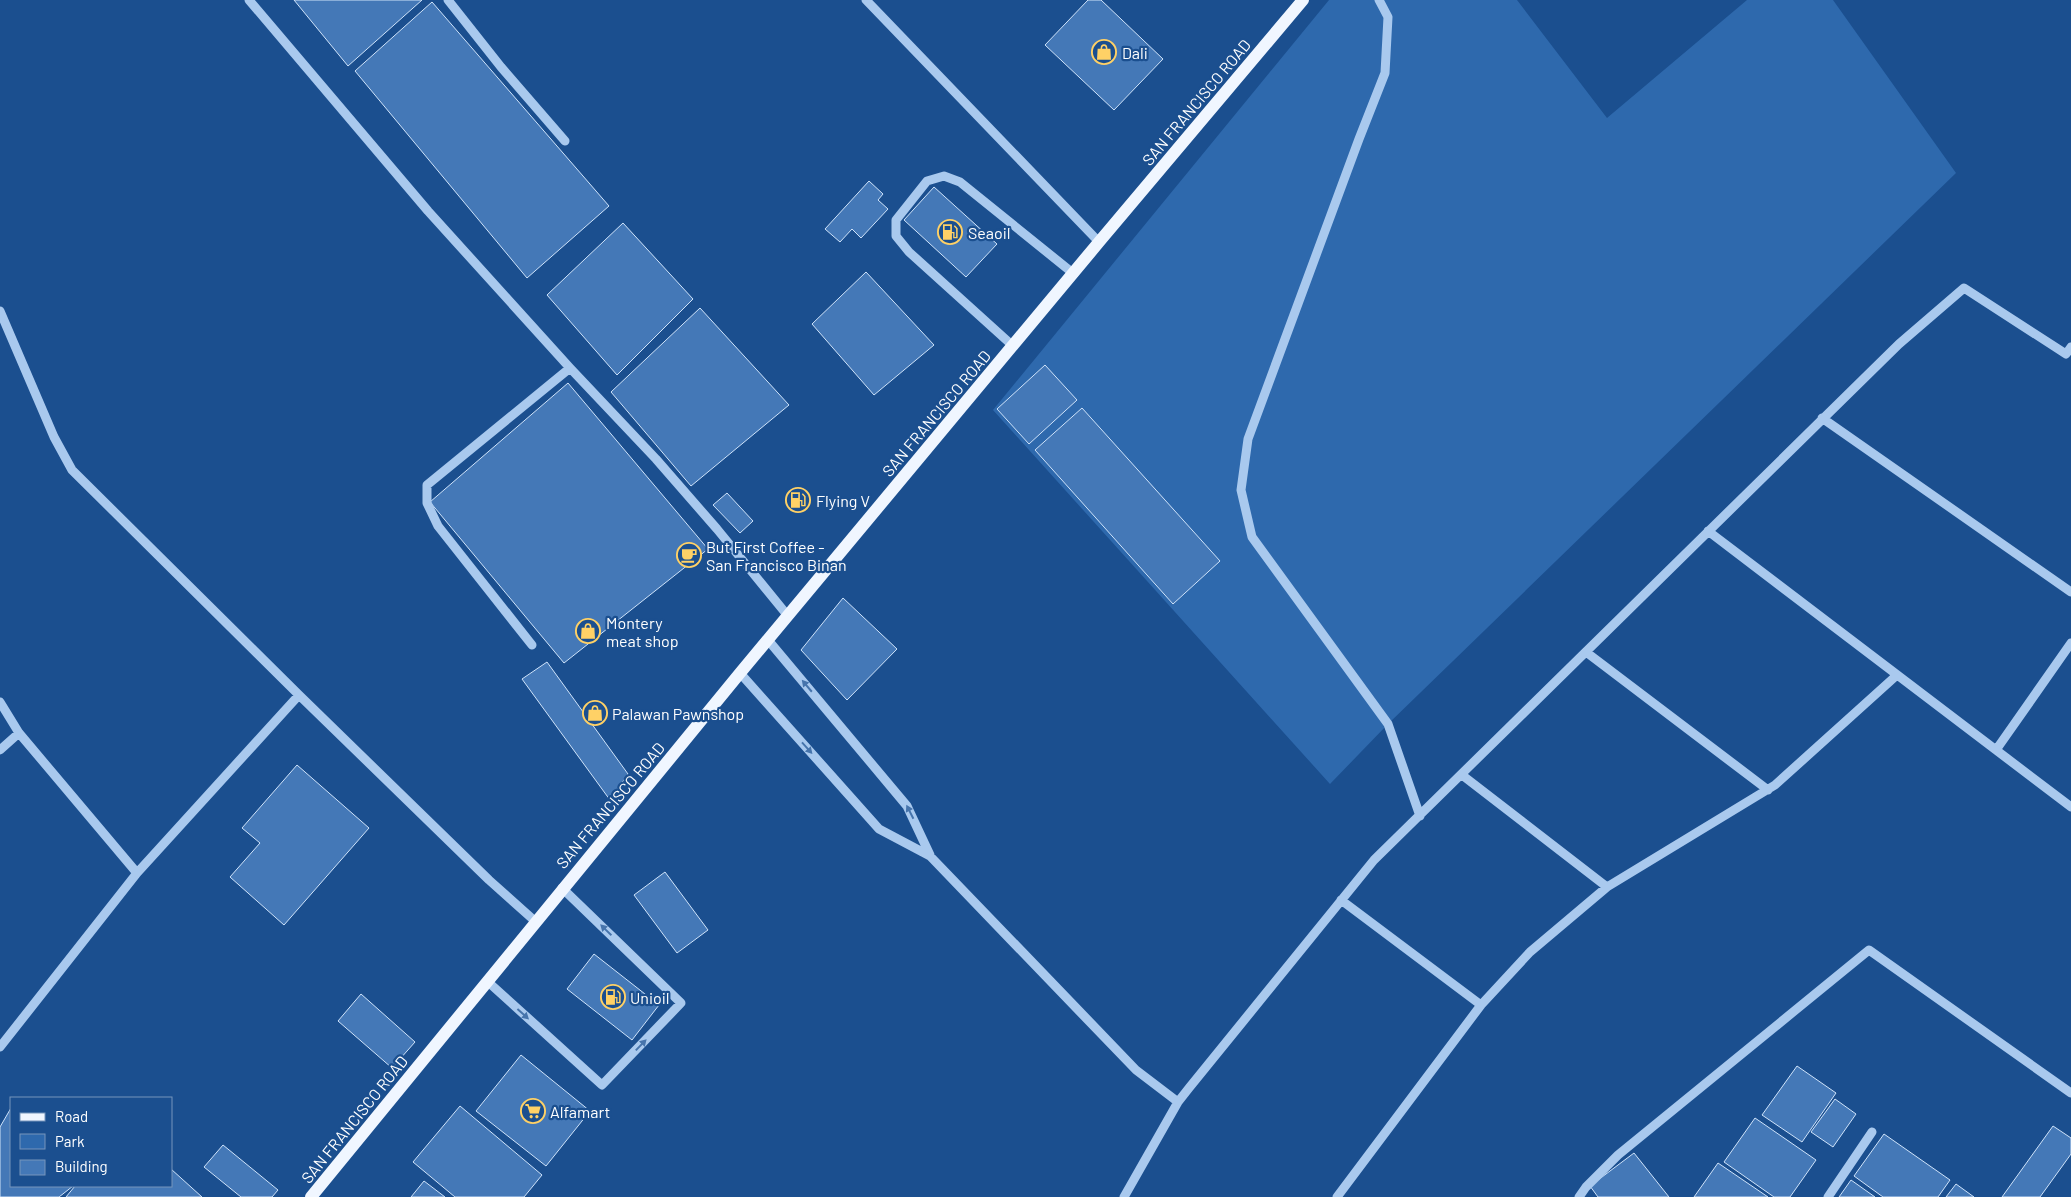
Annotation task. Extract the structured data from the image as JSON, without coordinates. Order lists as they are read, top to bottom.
{
  "streets": {
    "main road": ["SAN FRANCISCO ROAD"]
  },
  "places": {
    "shop": ["Dali", "Montery meat shop", "Palawan Pawnshop"],
    "fuel station": ["Seaoil", "Flying V", "Unioil"],
    "cafe": ["But First Coffee - San Francisco Binan"],
    "supermarket": ["Alfamart"]
  },
  "legend": ["Road", "Park", "Building"]
}
